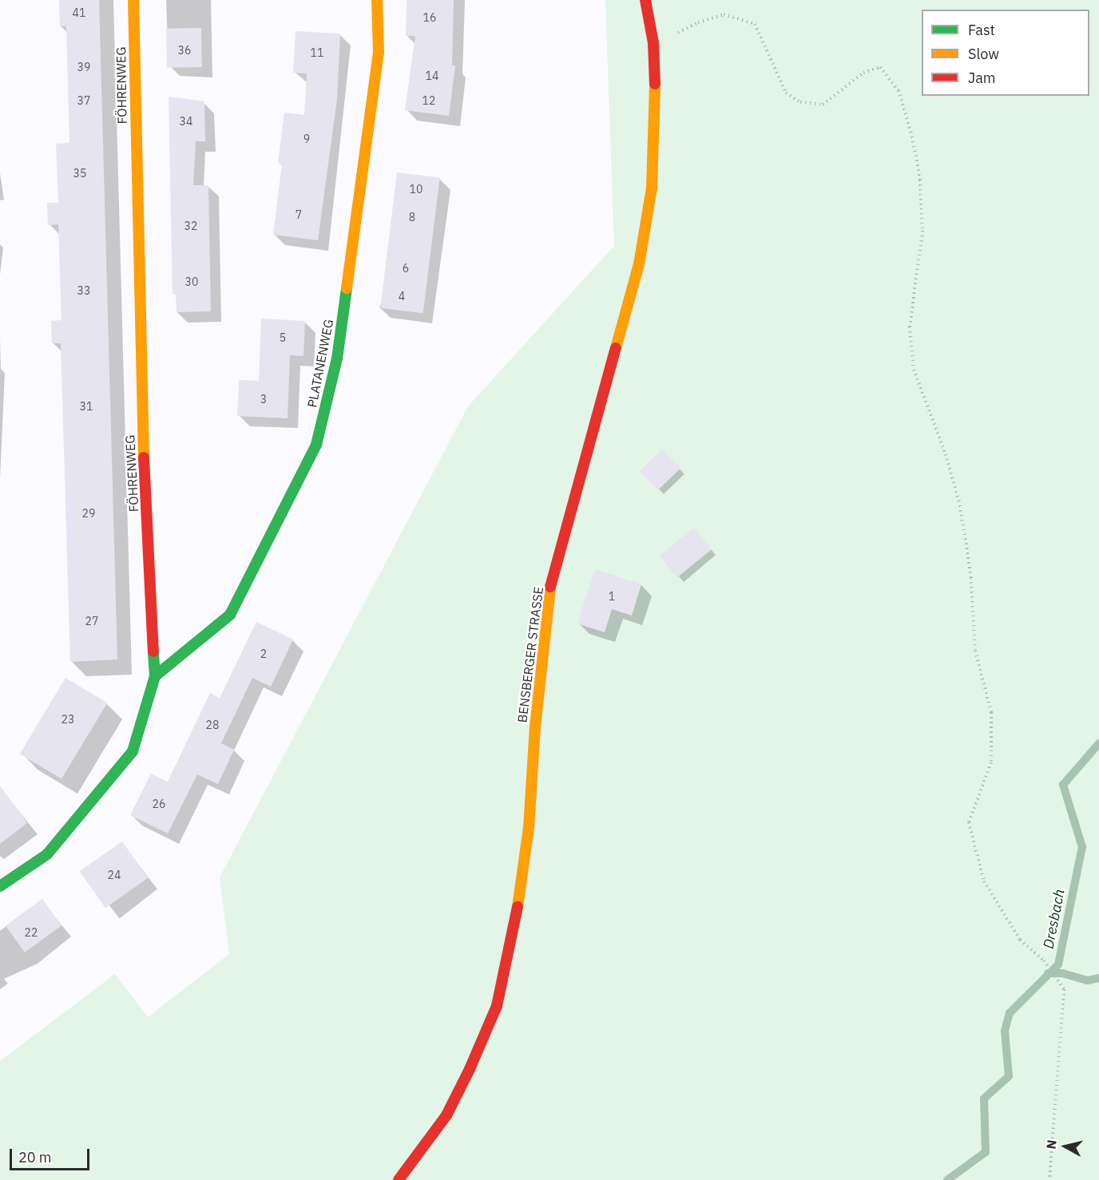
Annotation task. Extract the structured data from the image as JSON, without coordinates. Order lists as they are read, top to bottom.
{
  "streets": {
    "street": ["FÖHRENWEG", "PLATANENWEG", "BENSBERGER STRASSE"]
  },
  "crossings": [
    ["FÖHRENWEG", "PLATANENWEG"]
  ],
  "water": ["Dresbach"],
  "house_numbers": [
    "41",
    "16",
    "36",
    "11",
    "39",
    "14",
    "37",
    "12",
    "34",
    "9",
    "35",
    "10",
    "7",
    "8",
    "32",
    "6",
    "30",
    "33",
    "4",
    "5",
    "3",
    "31",
    "29",
    "1",
    "27",
    "2",
    "23",
    "28",
    "26",
    "24",
    "22"
  ],
  "legend": ["Fast", "Slow", "Jam"],
  "scale_bar": "20 m",
  "north": "left"
}
